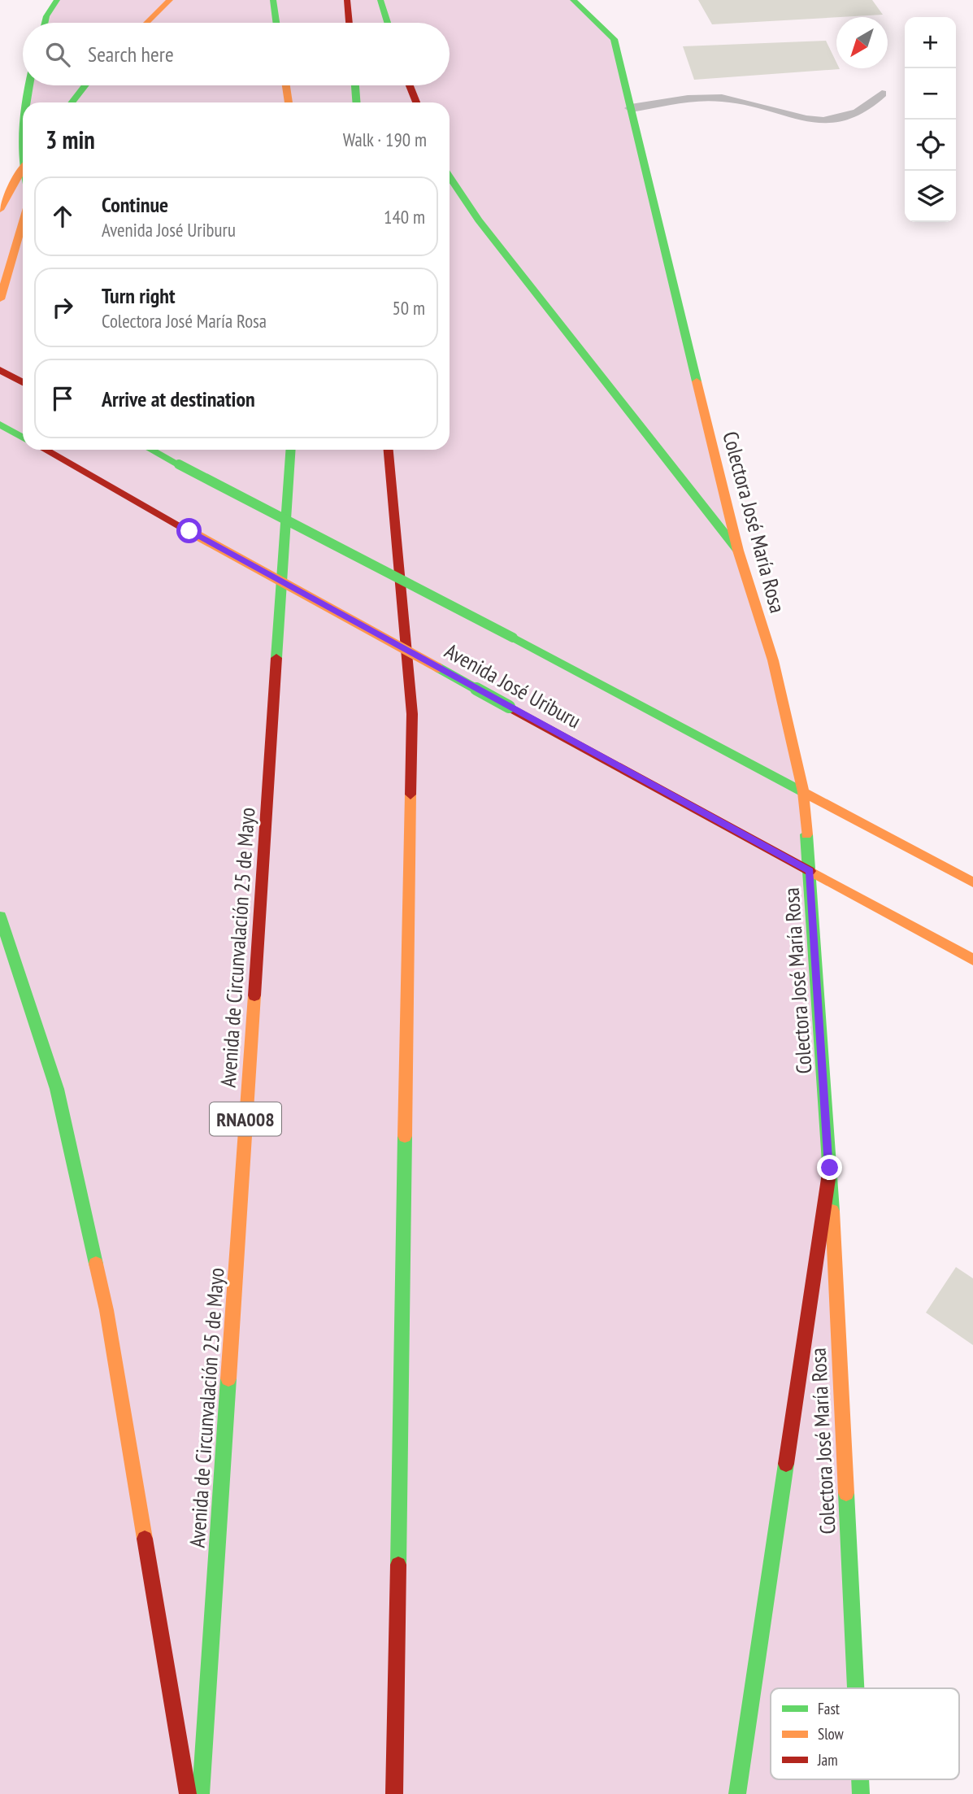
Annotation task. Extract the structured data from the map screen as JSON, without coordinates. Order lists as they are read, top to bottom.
{
  "streets": {
    "main road": [
      "Colectora José María Rosa",
      "Avenida José Uriburu",
      "Avenida de Circunvalación 25 de Mayo",
      "RNA008"
    ]
  },
  "crossings": [
    ["Colectora José María Rosa", "Avenida José Uriburu"]
  ],
  "legend": ["Fast", "Slow", "Jam"],
  "north": "bottom left",
  "page": {
    "map_buttons": ["+", "−"],
    "search": "Search here",
    "heading": ["3 min", "Walk · 190 m"],
    "list": [
      ["Continue", "Avenida José Uriburu", "140 m"],
      ["Turn right", "Colectora José María Rosa", "50 m"],
      "Arrive at destination"
    ]
  }
}
